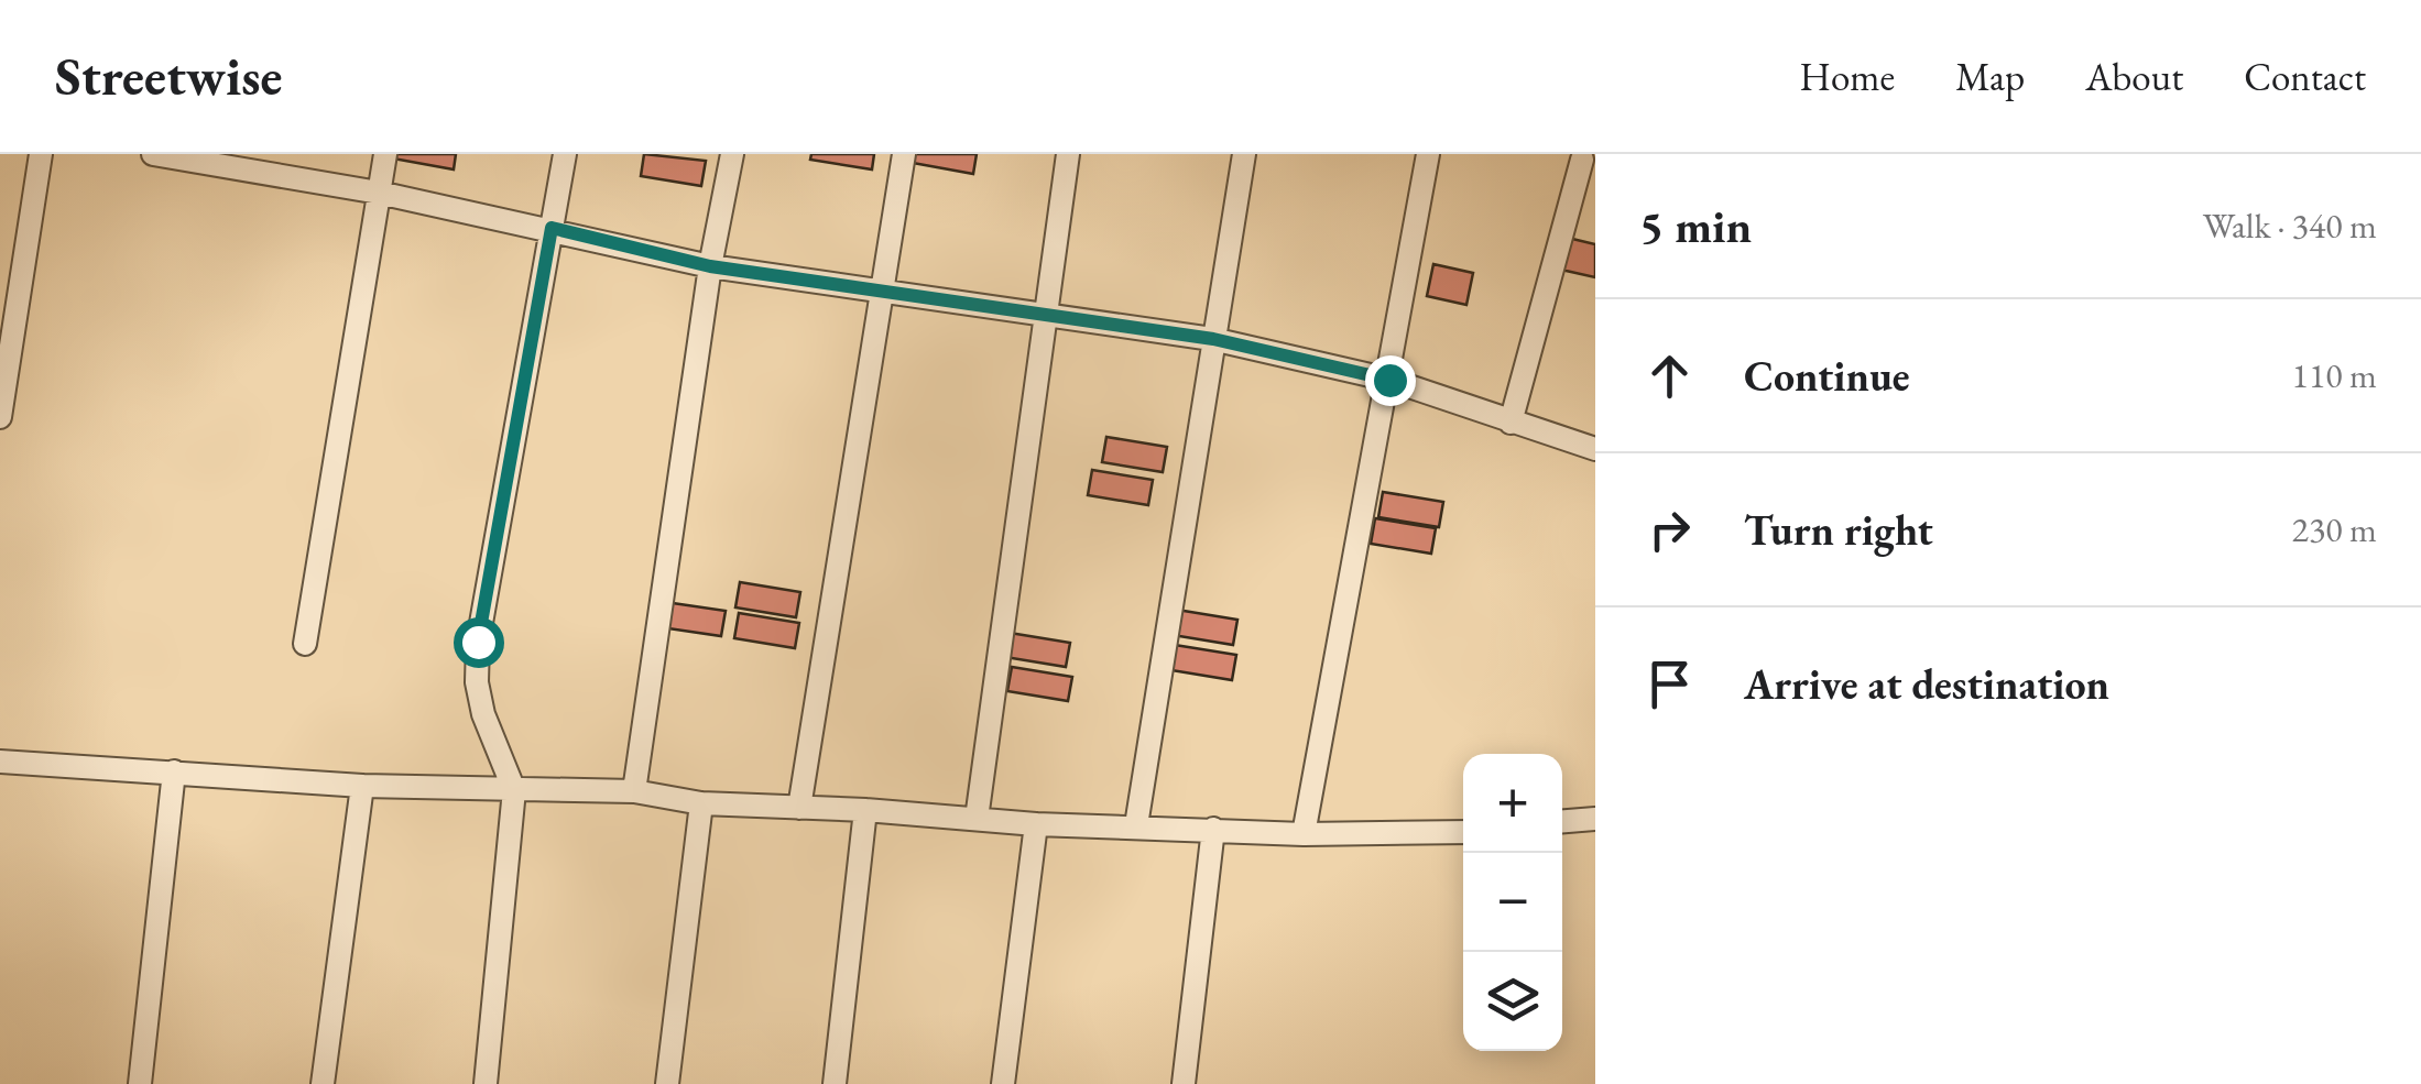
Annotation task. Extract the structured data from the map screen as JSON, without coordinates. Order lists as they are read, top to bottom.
{
  "page": {
    "header": "Streetwise",
    "nav": [
      "Home",
      "Map",
      "About",
      "Contact"
    ],
    "heading": ["5 min", "Walk · 340 m"],
    "list": [
      ["Continue", "110 m"],
      ["Turn right", "230 m"],
      "Arrive at destination"
    ],
    "map_buttons": ["+", "−"]
  }
}
